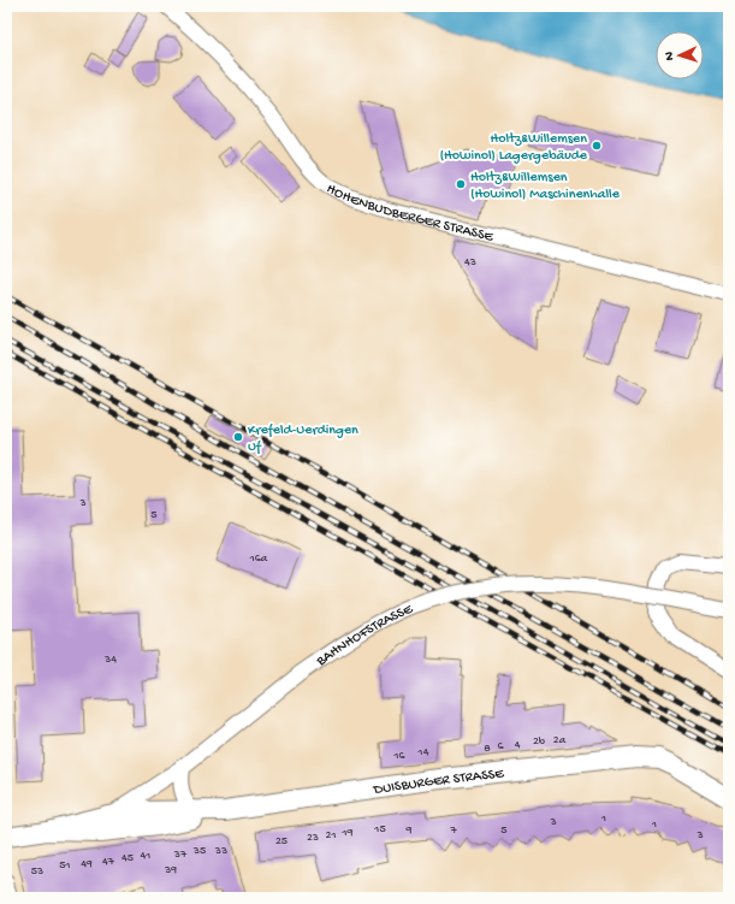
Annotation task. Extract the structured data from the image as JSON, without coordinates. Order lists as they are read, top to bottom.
{
  "streets": {
    "main road": ["BAHNHOFSTRASSE", "DUISBURGER STRASSE"],
    "street": ["HOHENBUDBERGER STRASSE"]
  },
  "crossings": [
    ["BAHNHOFSTRASSE", "DUISBURGER STRASSE"]
  ],
  "places": ["Holtz&Willemsen (Howinol) Lagergebäude", "Holtz&Willemsen (Howinol) Maschinenhalle", "Krefeld-Uerdingen Uf"],
  "house_numbers": [
    "43",
    "3",
    "5",
    "16a",
    "34",
    "2a",
    "2b",
    "4",
    "6",
    "8",
    "14",
    "16",
    "1",
    "3",
    "1",
    "15",
    "9",
    "7",
    "5",
    "19",
    "21",
    "3",
    "23",
    "25",
    "35",
    "33",
    "37",
    "41",
    "45",
    "47",
    "49",
    "51",
    "39",
    "53"
  ],
  "north": "left"
}
